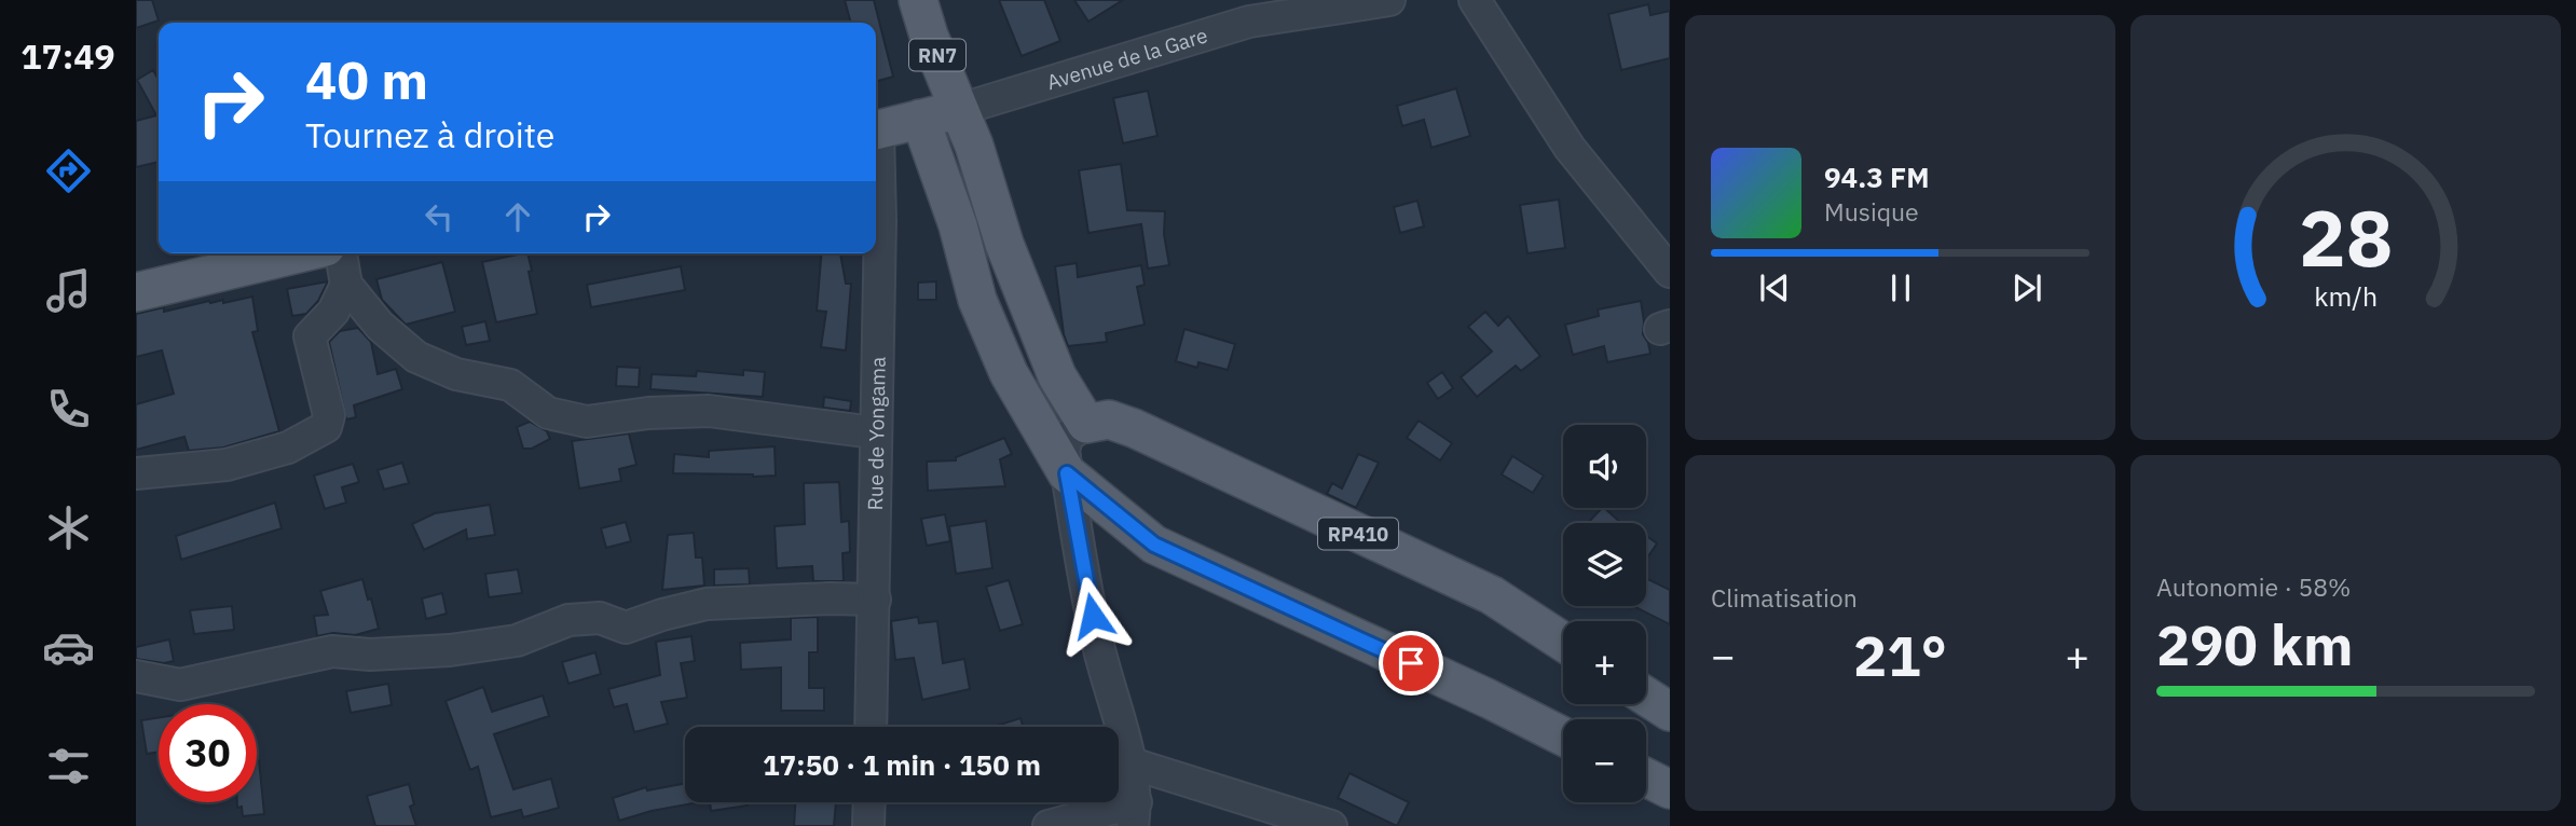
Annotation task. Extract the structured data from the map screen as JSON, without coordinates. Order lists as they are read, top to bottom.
{
  "streets": {
    "main road": ["RN7", "Avenue de la Gare", "RP410"],
    "street": ["Rue de Yongama"]
  },
  "crossings": [
    ["RN7", "Avenue de la Gare"]
  ],
  "page": {
    "tabs": "17:49",
    "turn": ["40 m", "Tournez à droite"],
    "song": ["94.3 FM", "Musique"],
    "map_buttons": ["+", "−"],
    "tile": [
      "Climatisation",
      ["Autonomie · 58%", "290 km"]
    ],
    "heat": ["−", "21°", "+"],
    "limit": "30",
    "trip": "17:50 · 1 min · 150 m",
    "gauge": ["28", "km/h"]
  }
}
